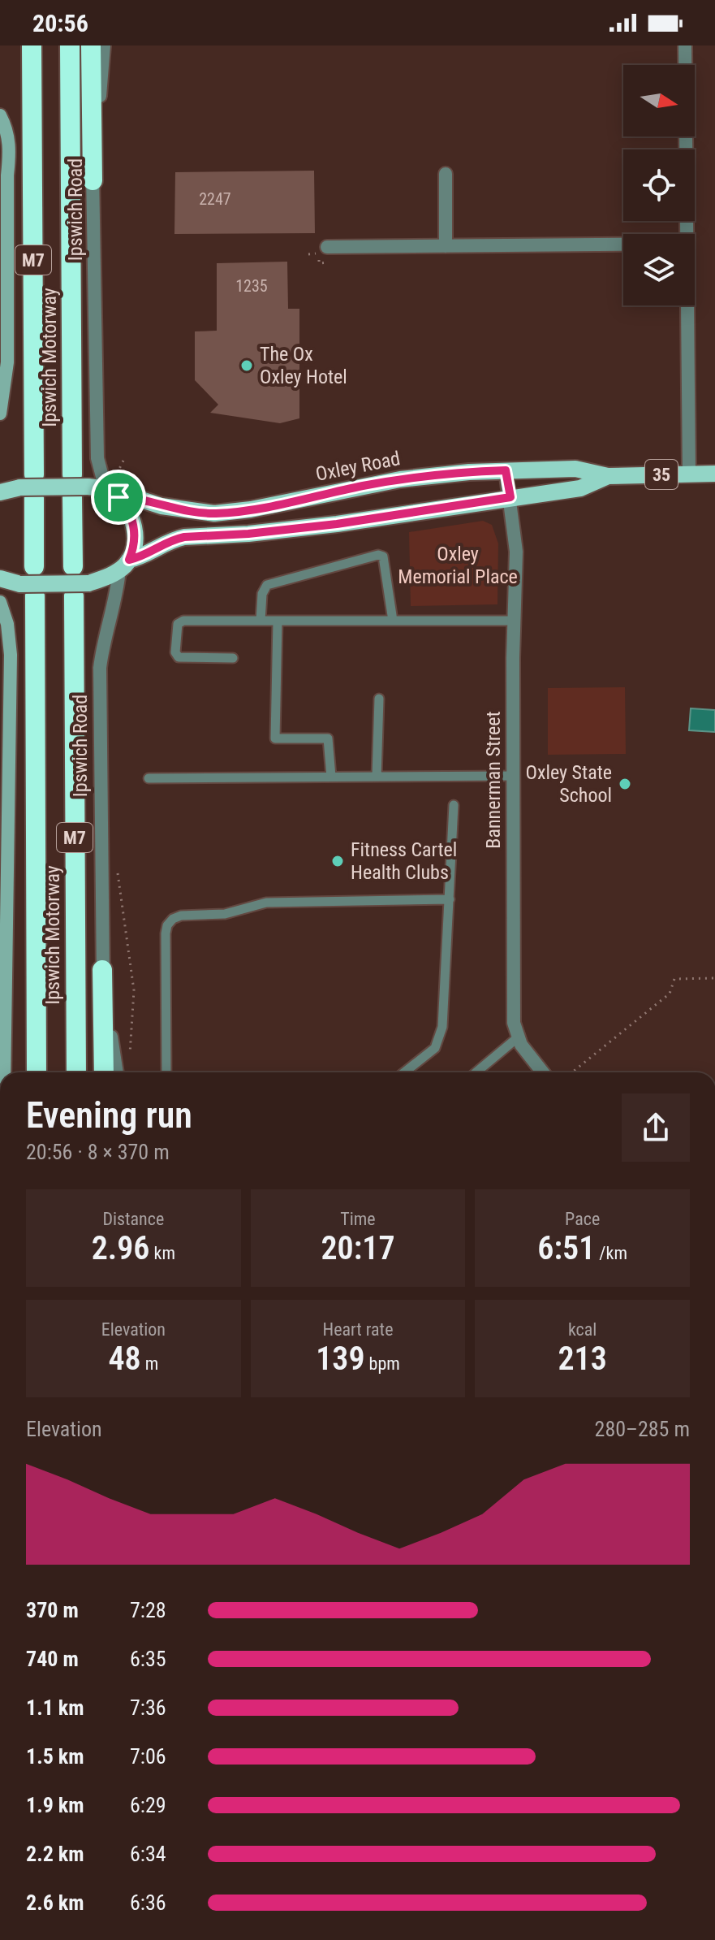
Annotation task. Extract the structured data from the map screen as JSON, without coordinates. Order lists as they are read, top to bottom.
{
  "streets": {
    "highway": ["M7", "Ipswich Motorway"],
    "main road": ["Oxley Road", "35"],
    "street": ["Ipswich Road", "Bannerman Street"]
  },
  "crossings": [
    ["Ipswich Road", "Oxley Road"],
    ["Ipswich Road", "35"],
    ["Ipswich Motorway", "35"],
    ["Oxley Road", "35"],
    ["Oxley Road", "Bannerman Street"]
  ],
  "parks": ["Oxley Memorial Place"],
  "places": ["The Ox Oxley Hotel", "Oxley State School", "Fitness Cartel Health Clubs"],
  "house_numbers": ["2247", "1235"],
  "north": "right",
  "page": {
    "status": "20:56",
    "heading": ["Evening run", "20:56 · 8 × 370 m"],
    "stats": [
      ["Distance", "2.96 km"],
      ["Time", "20:17"],
      ["Pace", "6:51 /km"],
      ["Elevation", "48 m"],
      ["Heart rate", "139 bpm"],
      ["kcal", "213"]
    ],
    "chart": ["Elevation", "280–285 m"],
    "list": [
      {
        "name": "370 m",
        "note": "7:28"
      },
      {
        "name": "740 m",
        "note": "6:35"
      },
      {
        "name": "1.1 km",
        "note": "7:36"
      },
      {
        "name": "1.5 km",
        "note": "7:06"
      },
      {
        "name": "1.9 km",
        "note": "6:29"
      },
      {
        "name": "2.2 km",
        "note": "6:34"
      },
      {
        "name": "2.6 km",
        "note": "6:36"
      }
    ]
  }
}
